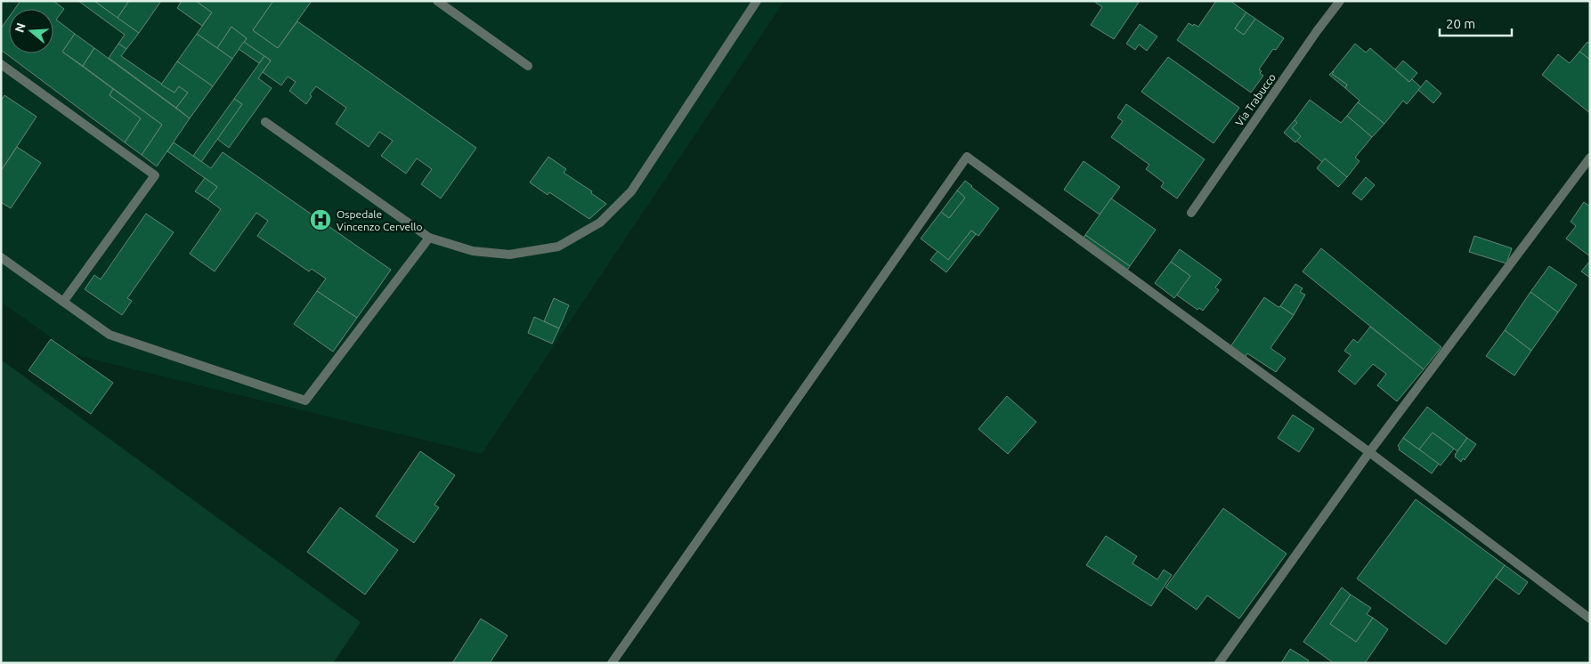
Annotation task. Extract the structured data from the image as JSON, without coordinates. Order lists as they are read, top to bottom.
{
  "streets": {
    "street": ["Via Trabucco"]
  },
  "places": {
    "hospital": ["Ospedale Vincenzo Cervello"]
  },
  "scale_bar": "20 m",
  "north": "left"
}
